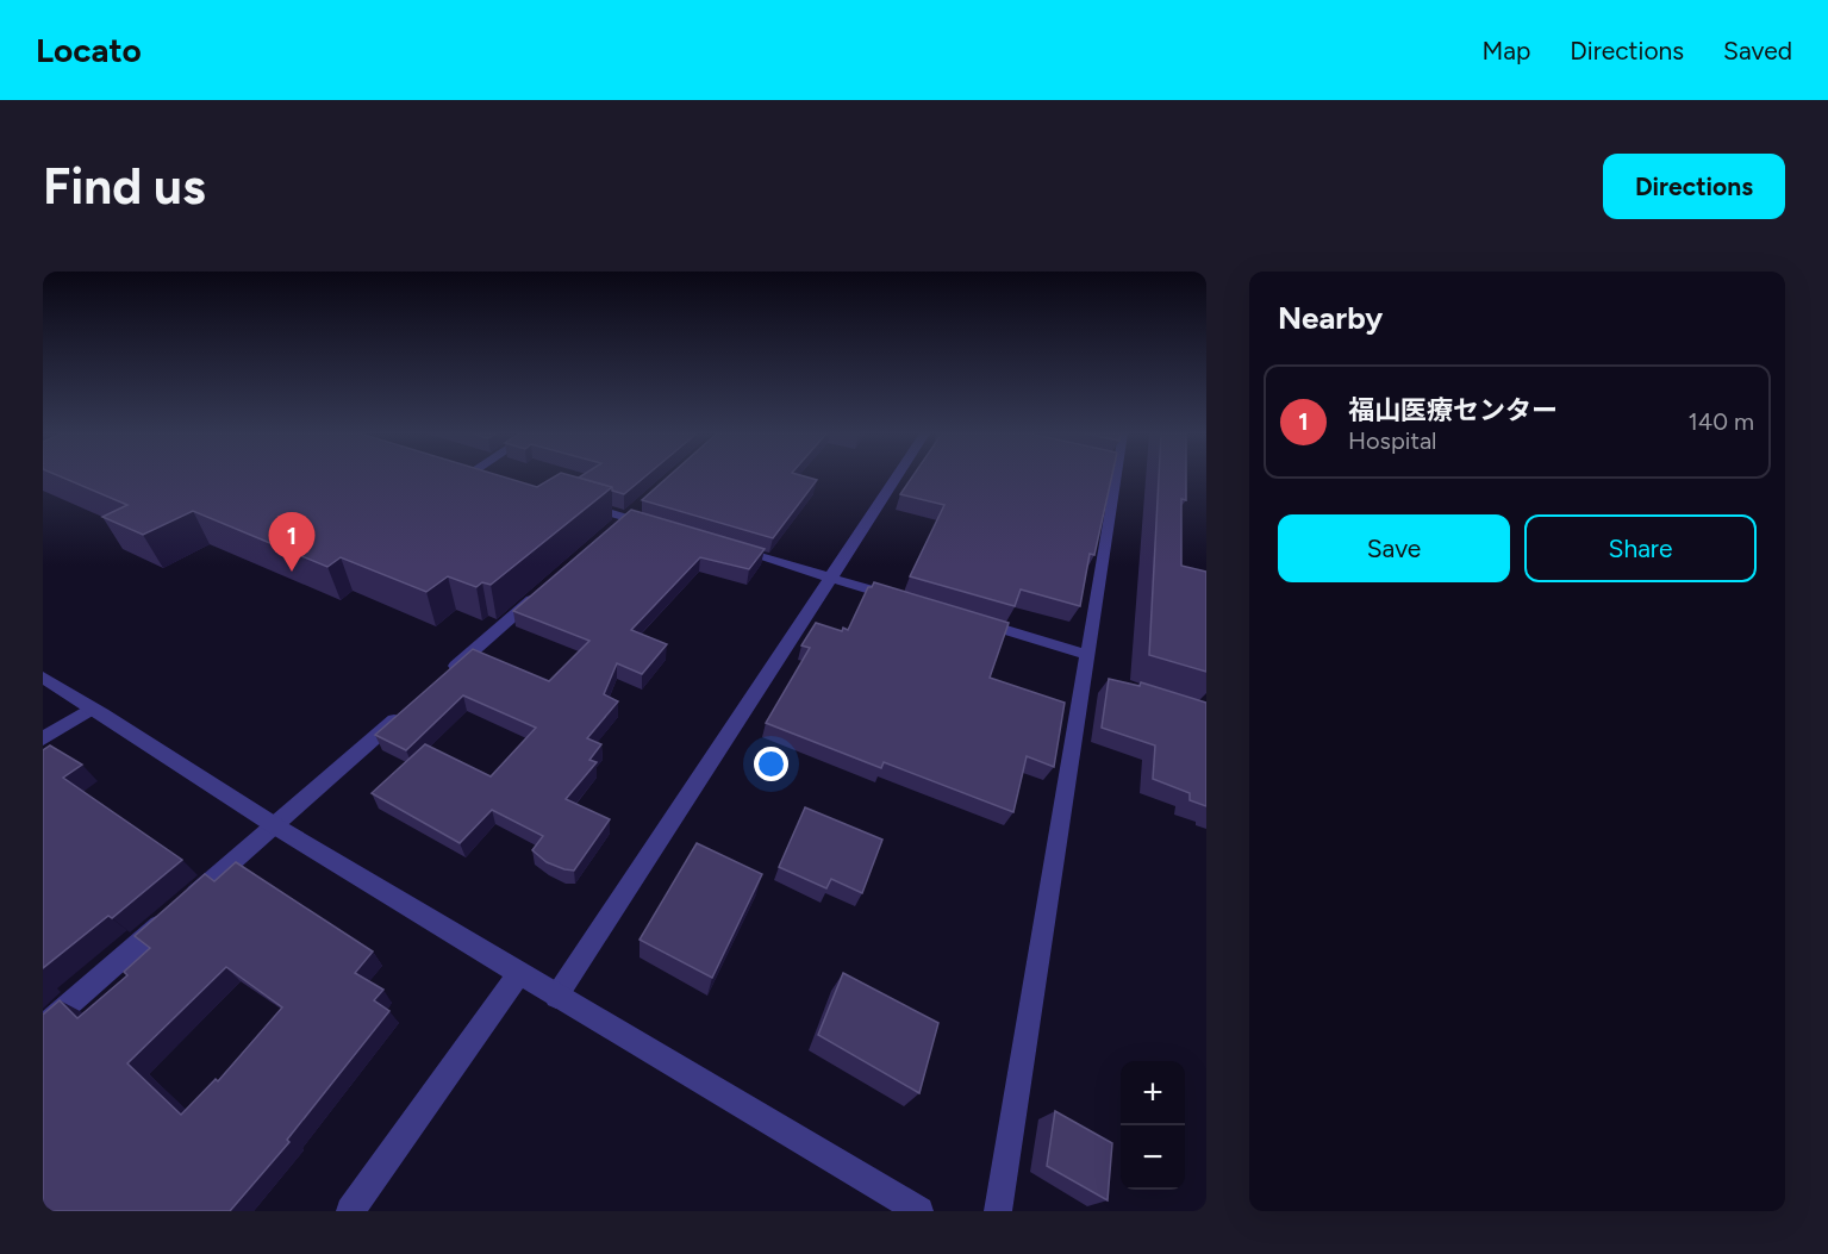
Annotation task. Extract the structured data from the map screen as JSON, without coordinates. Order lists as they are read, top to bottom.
{
  "page": {
    "header": "Locato",
    "nav": ["Map", "Directions", "Saved"],
    "buttons": [
      "Directions",
      ["Save", "Share"]
    ],
    "title": "Find us",
    "heading": "Nearby",
    "list": [
      {
        "mark": "1",
        "name": "福山医療センター",
        "note": "Hospital",
        "value": "140 m"
      }
    ],
    "pins": "1",
    "map_buttons": ["+", "−"]
  }
}
